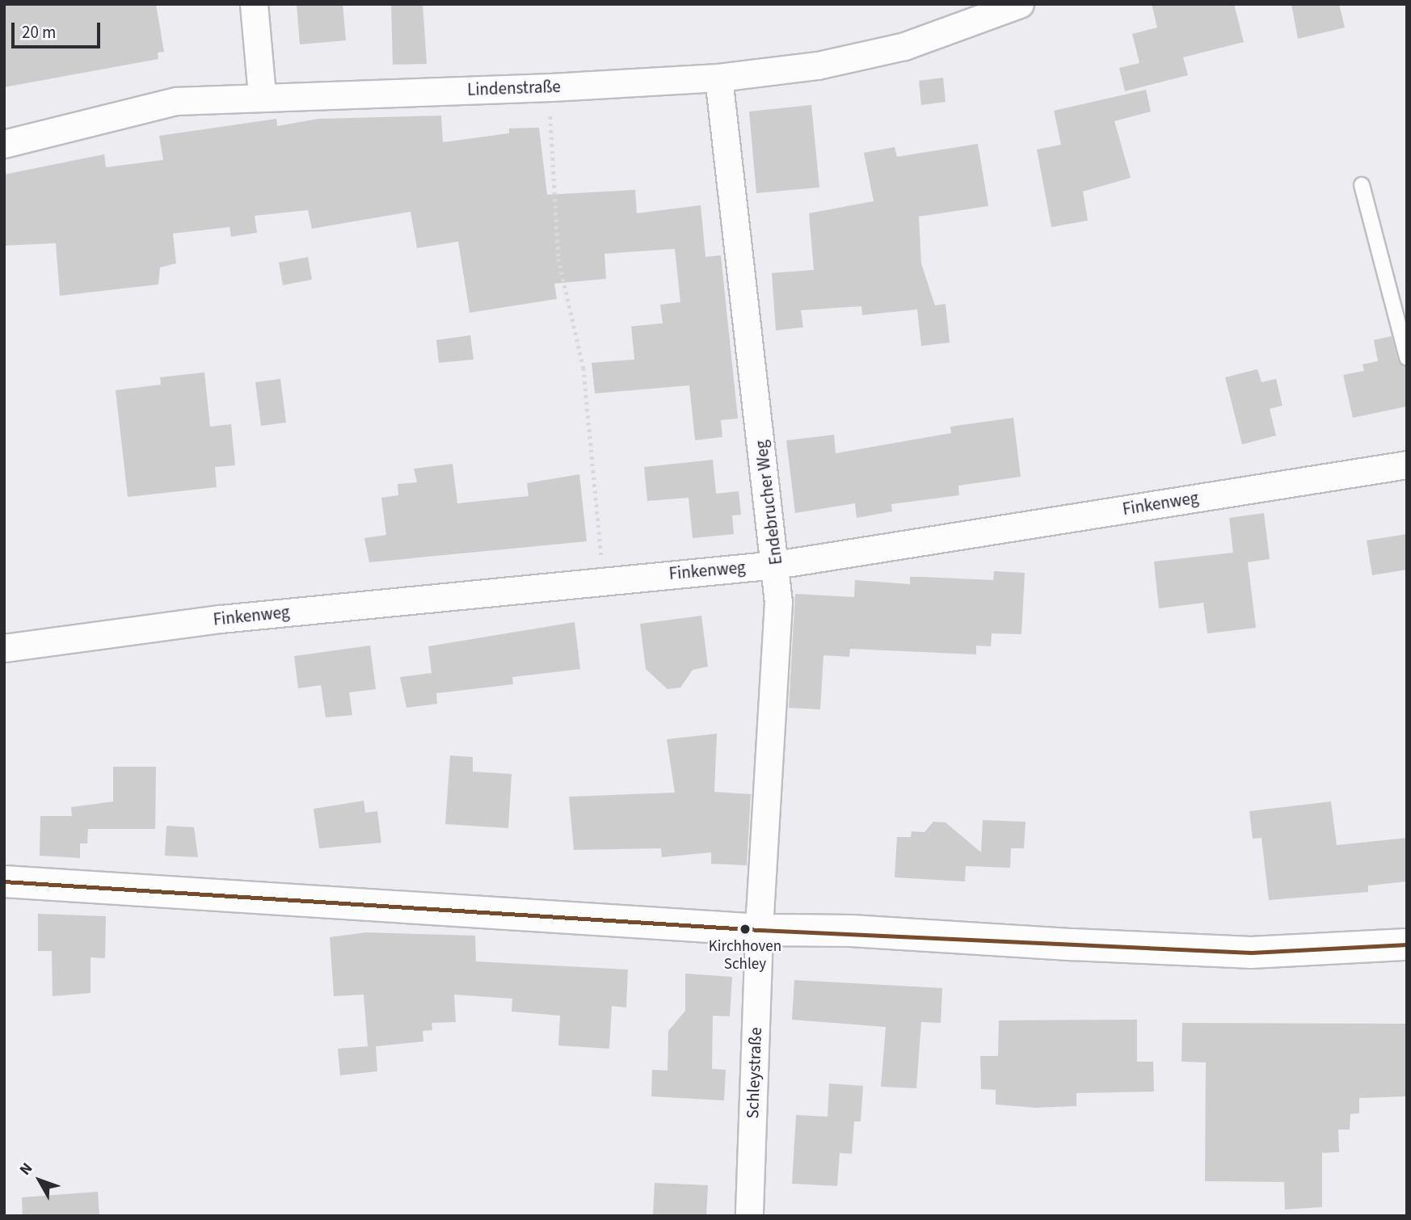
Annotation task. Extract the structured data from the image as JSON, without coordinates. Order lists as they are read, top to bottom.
{
  "streets": {
    "street": [
      "Lindenstraße",
      "Endebrucher Weg",
      "Finkenweg",
      "Schleystraße"
    ]
  },
  "crossings": [
    ["Lindenstraße", "Endebrucher Weg"],
    ["Endebrucher Weg", "Finkenweg"],
    ["Endebrucher Weg", "Schleystraße"]
  ],
  "places": ["Kirchhoven Schley"],
  "scale_bar": "20 m",
  "north": "top left"
}
